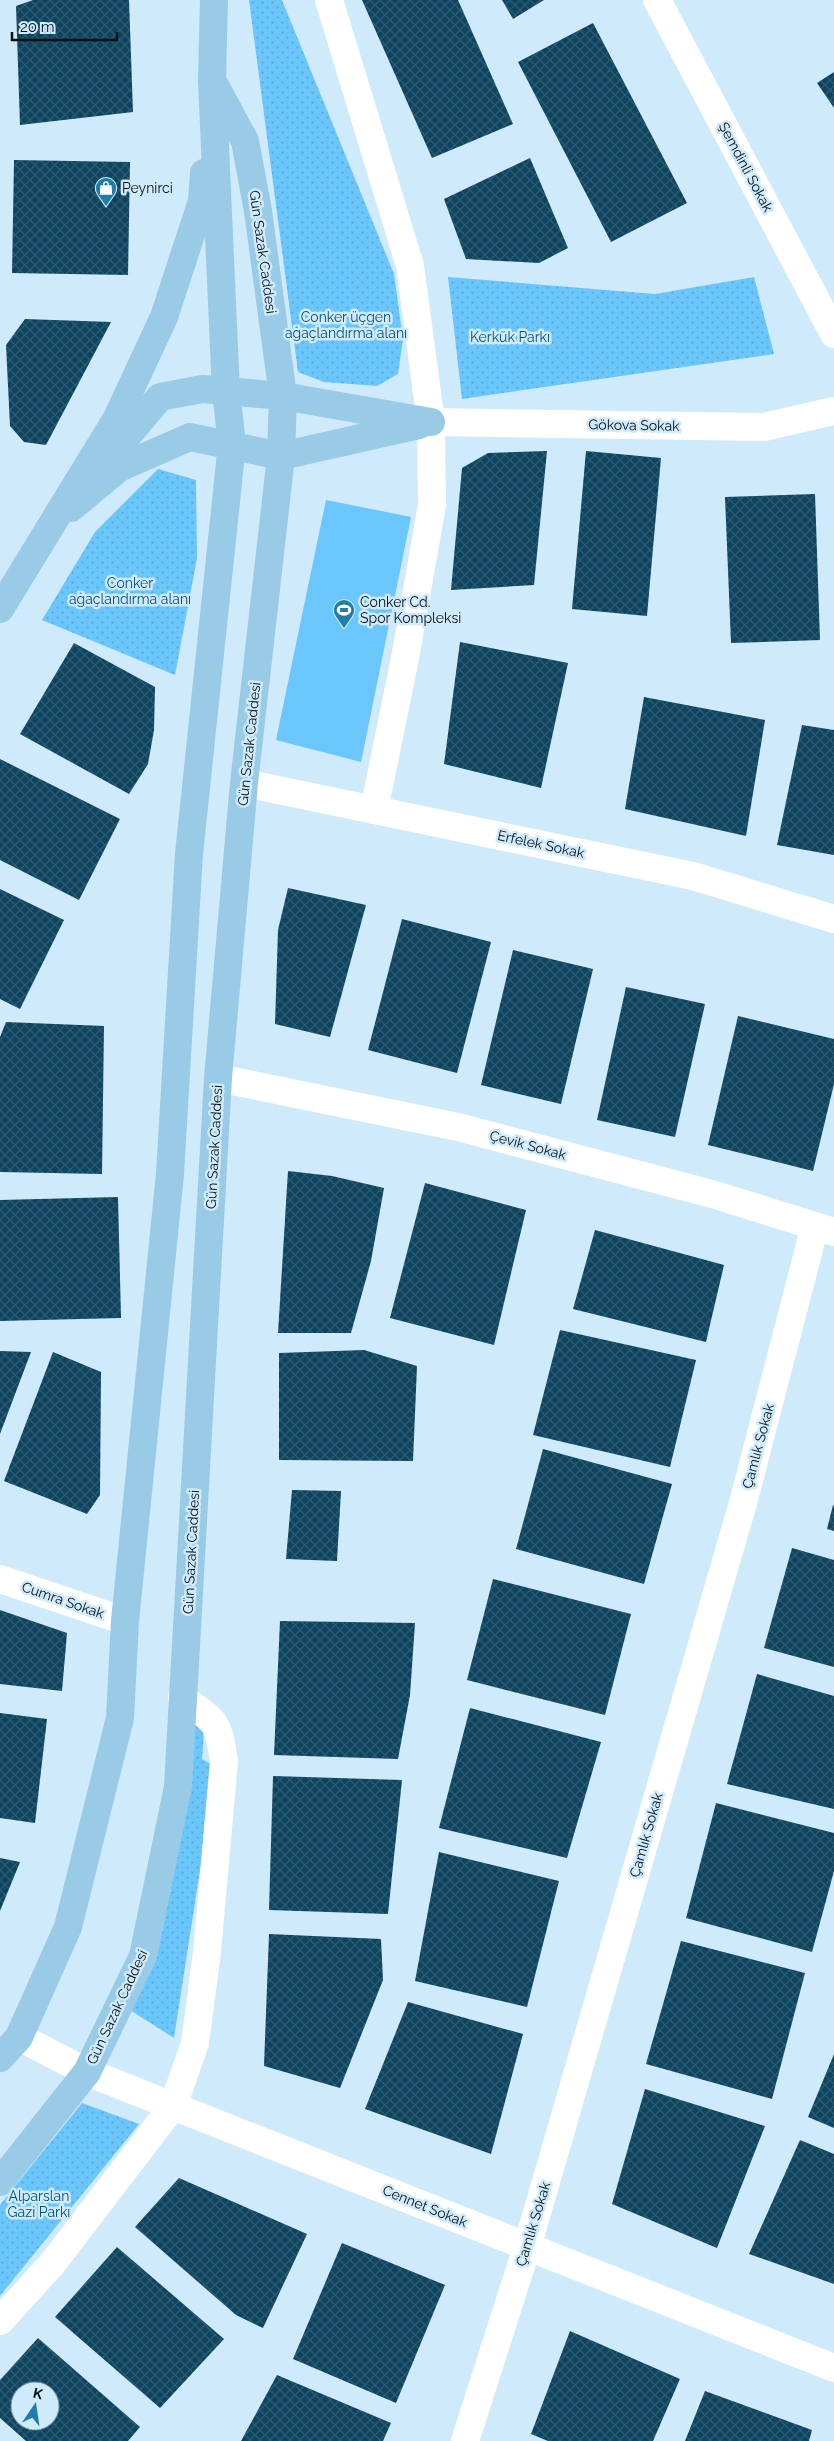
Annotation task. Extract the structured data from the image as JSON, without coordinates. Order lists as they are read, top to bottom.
{
  "streets": {
    "main road": ["Gün Sazak Caddesi"],
    "street": [
      "Şemdinli Sokak",
      "Gökova Sokak",
      "Erfelek Sokak",
      "Çevik Sokak",
      "Çamlık Sokak",
      "Cumra Sokak",
      "Cennet Sokak"
    ]
  },
  "crossings": [
    ["Gün Sazak Caddesi", "Erfelek Sokak"],
    ["Gün Sazak Caddesi", "Çevik Sokak"],
    ["Gün Sazak Caddesi", "Cumra Sokak"],
    ["Gün Sazak Caddesi", "Cennet Sokak"],
    ["Çevik Sokak", "Çamlık Sokak"],
    ["Çamlık Sokak", "Cennet Sokak"]
  ],
  "parks": [
    "Conker üçgen ağaçlandırma alanı",
    "Kerkük Parkı",
    "Conker ağaçlandırma alanı",
    "Alparslan Gazi Parkı"
  ],
  "places": {
    "shop": ["Peynirci"],
    "sports": ["Conker Cd. Spor Kompleksi"]
  },
  "scale_bar": "20 m",
  "north": "top"
}
